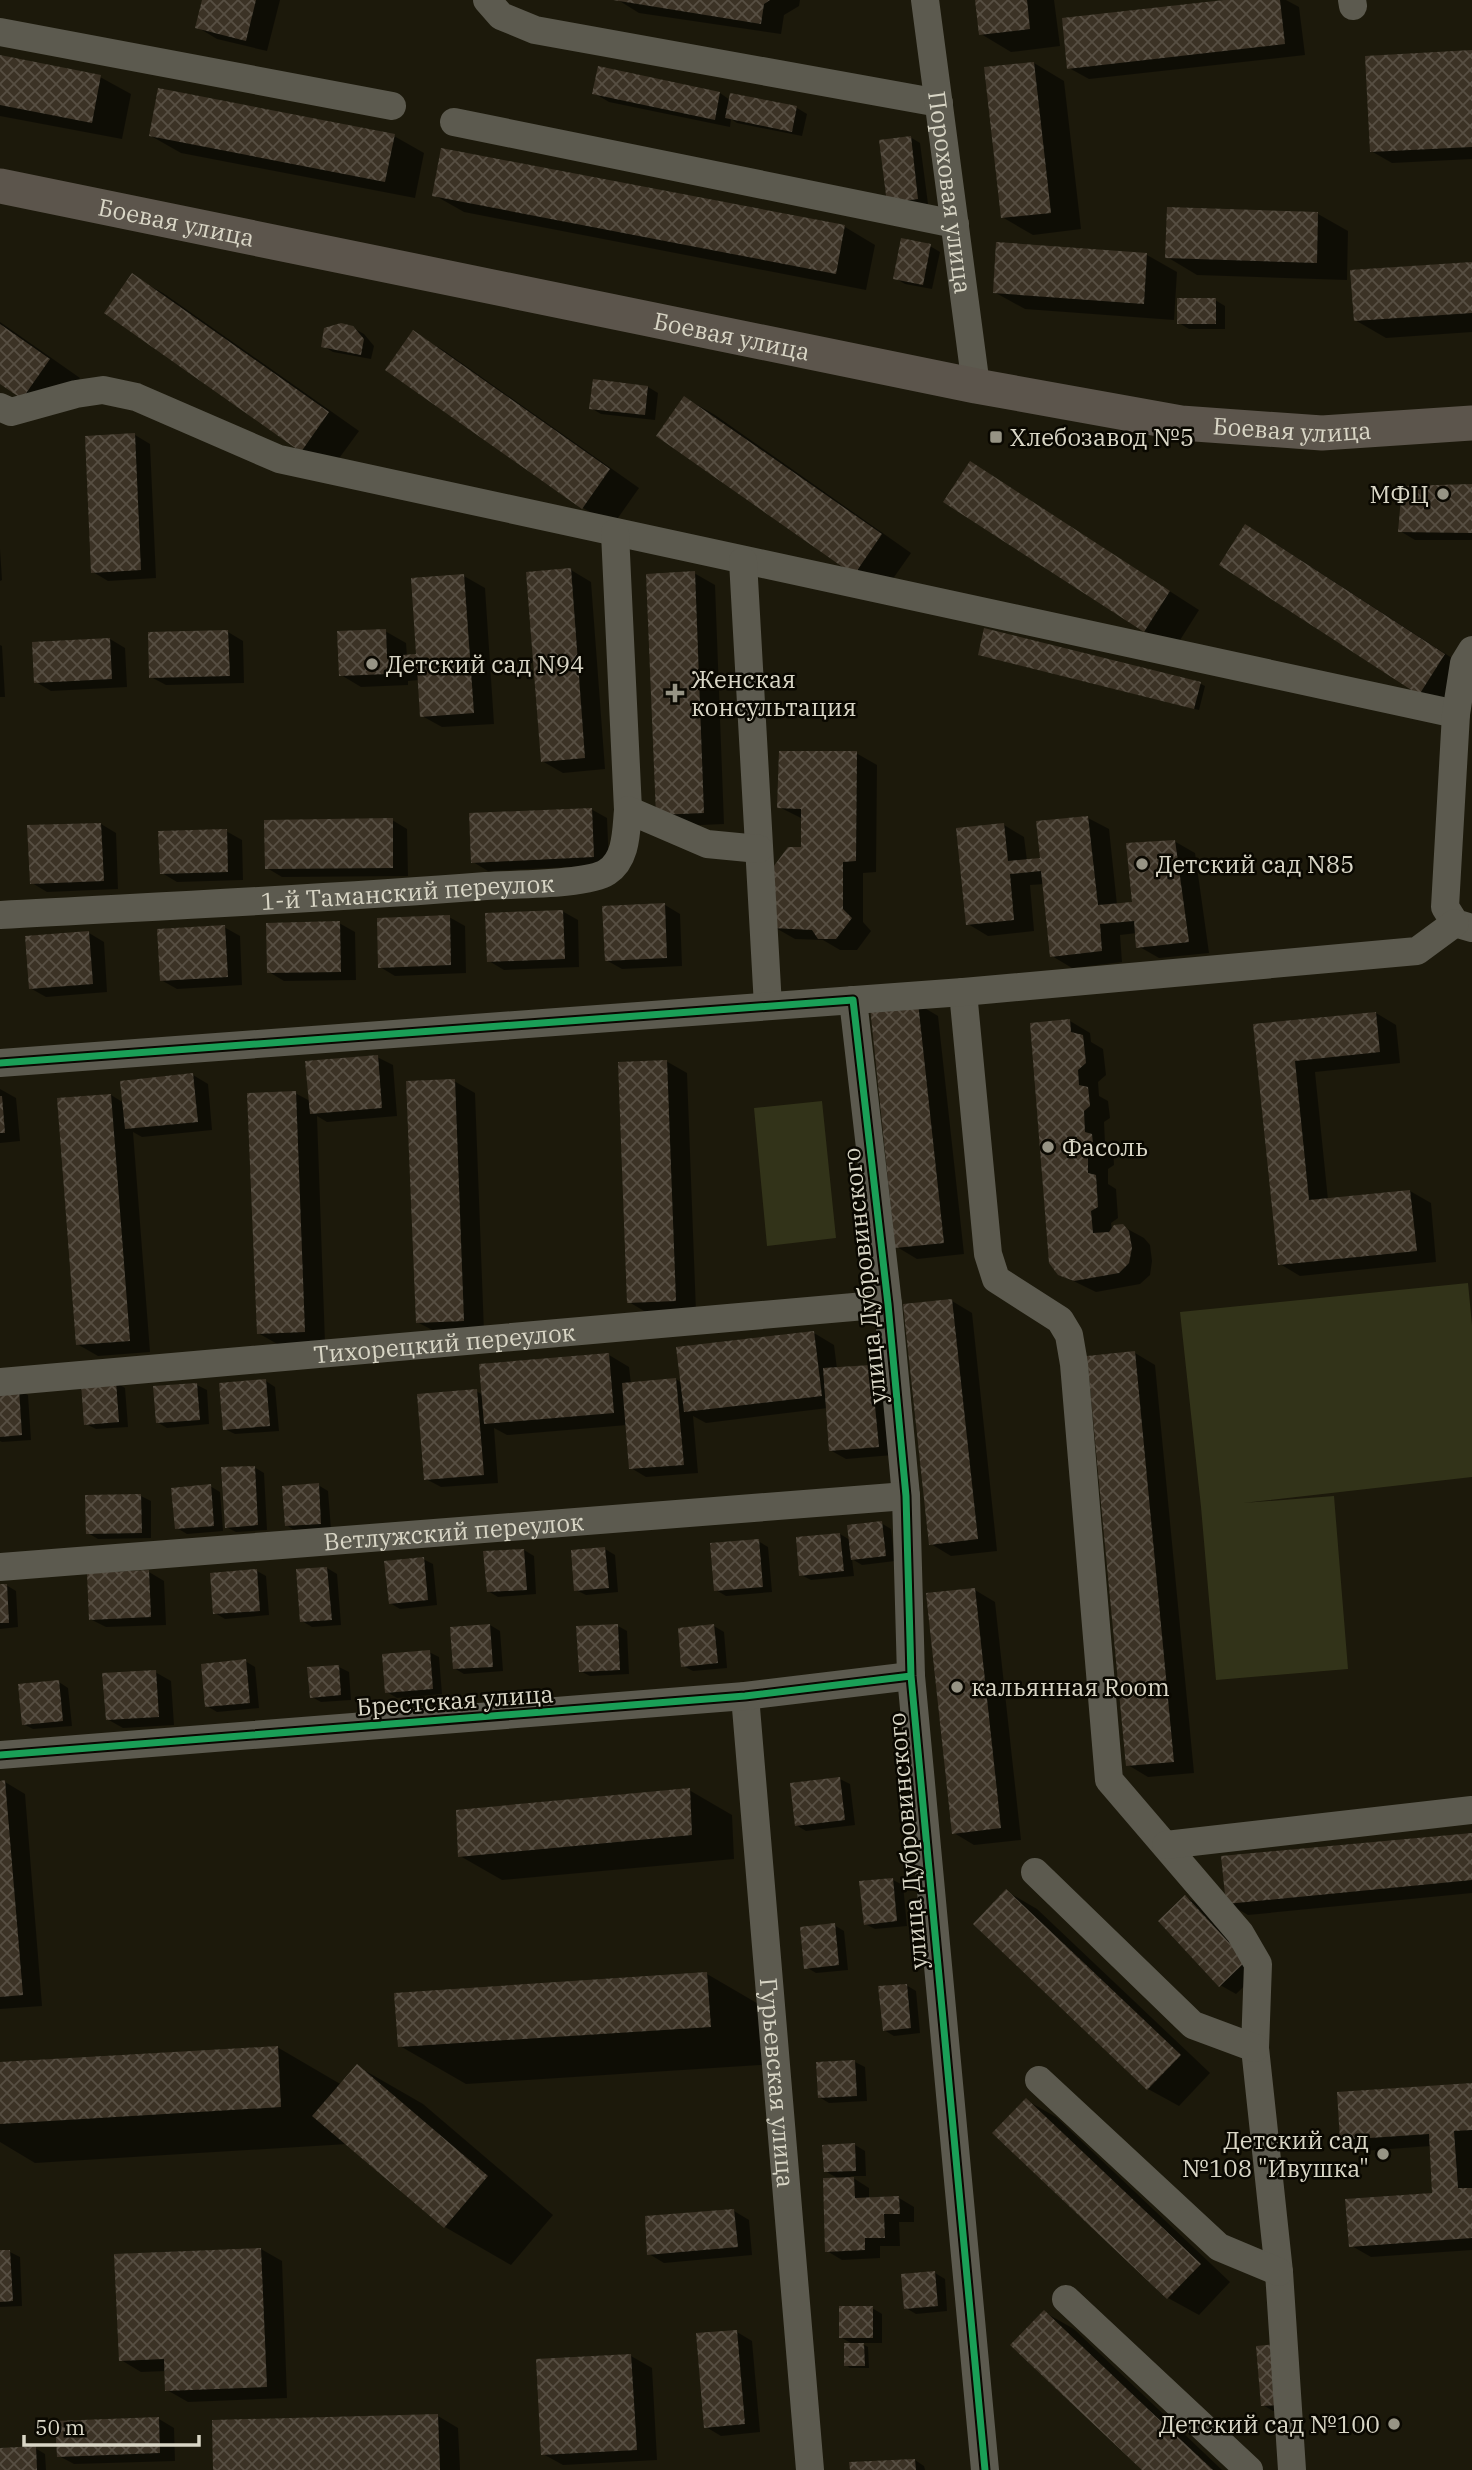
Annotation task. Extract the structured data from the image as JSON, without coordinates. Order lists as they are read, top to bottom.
{
  "streets": {
    "main road": ["Боевая улица"],
    "street": [
      "Пороховая улица",
      "1-й Таманский переулок",
      "улица Дубровинского",
      "Тихорецкий переулок",
      "Ветлужский переулок",
      "Брестская улица",
      "Гурьевская улица"
    ]
  },
  "crossings": [
    ["Пороховая улица", "Боевая улица"],
    ["улица Дубровинского", "Тихорецкий переулок"],
    ["улица Дубровинского", "Ветлужский переулок"],
    ["улица Дубровинского", "Брестская улица"],
    ["Брестская улица", "Гурьевская улица"]
  ],
  "places": {
    "transit": ["Хлебозавод №5"],
    "other": [
      "МФЦ",
      "Детский сад N94",
      "Детский сад N85",
      "Фасоль",
      "кальянная Room",
      "Детский сад №108 \"Ивушка\"",
      "Детский сад №100"
    ],
    "health": ["Женская консультация"]
  },
  "scale_bar": "50 m"
}
